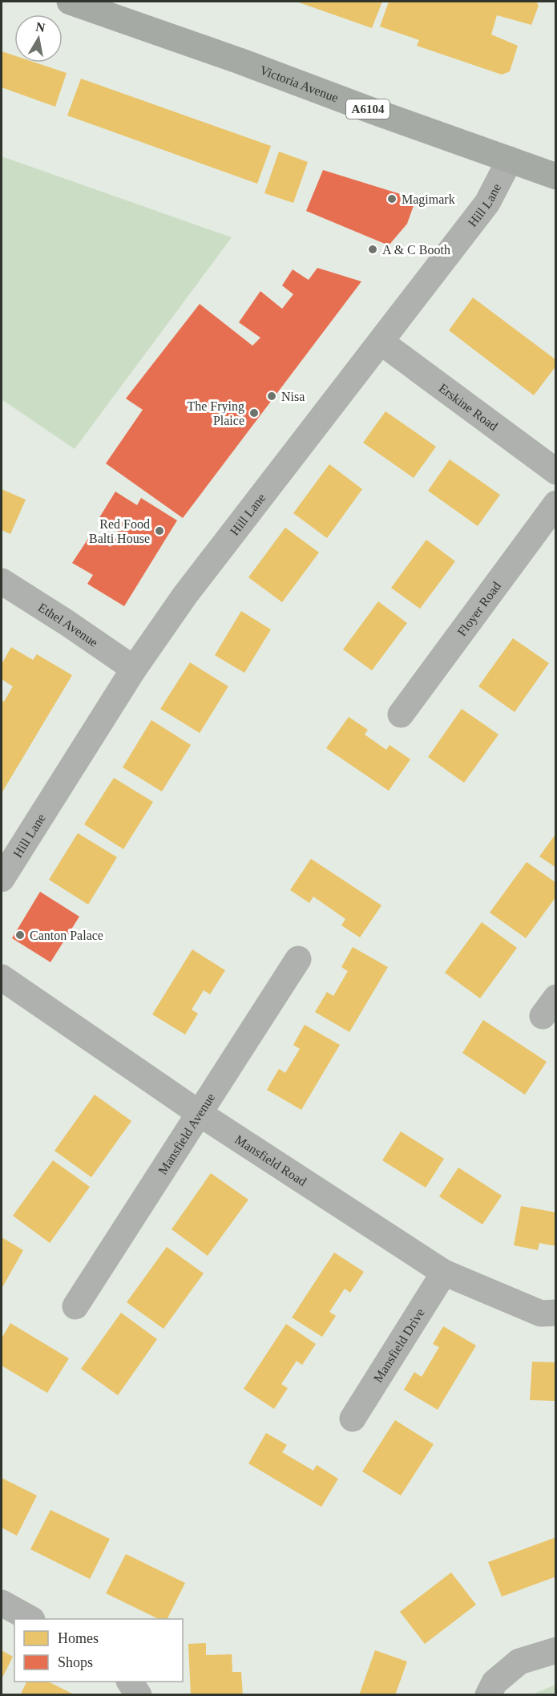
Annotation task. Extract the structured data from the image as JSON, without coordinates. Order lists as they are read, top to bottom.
{
  "streets": {
    "main road": ["Victoria Avenue", "A6104"],
    "street": [
      "Hill Lane",
      "Erskine Road",
      "Floyer Road",
      "Ethel Avenue",
      "Mansfield Avenue",
      "Mansfield Road",
      "Mansfield Drive"
    ]
  },
  "crossings": [
    ["Victoria Avenue", "Hill Lane"],
    ["Hill Lane", "Erskine Road"],
    ["Hill Lane", "Ethel Avenue"],
    ["Mansfield Avenue", "Mansfield Road"],
    ["Mansfield Road", "Mansfield Drive"]
  ],
  "places": [
    "Magimark",
    "A & C Booth",
    "Nisa",
    "The Frying Plaice",
    "Red Food Balti House",
    "Canton Palace"
  ],
  "legend": ["Homes", "Shops"],
  "north": "top"
}
